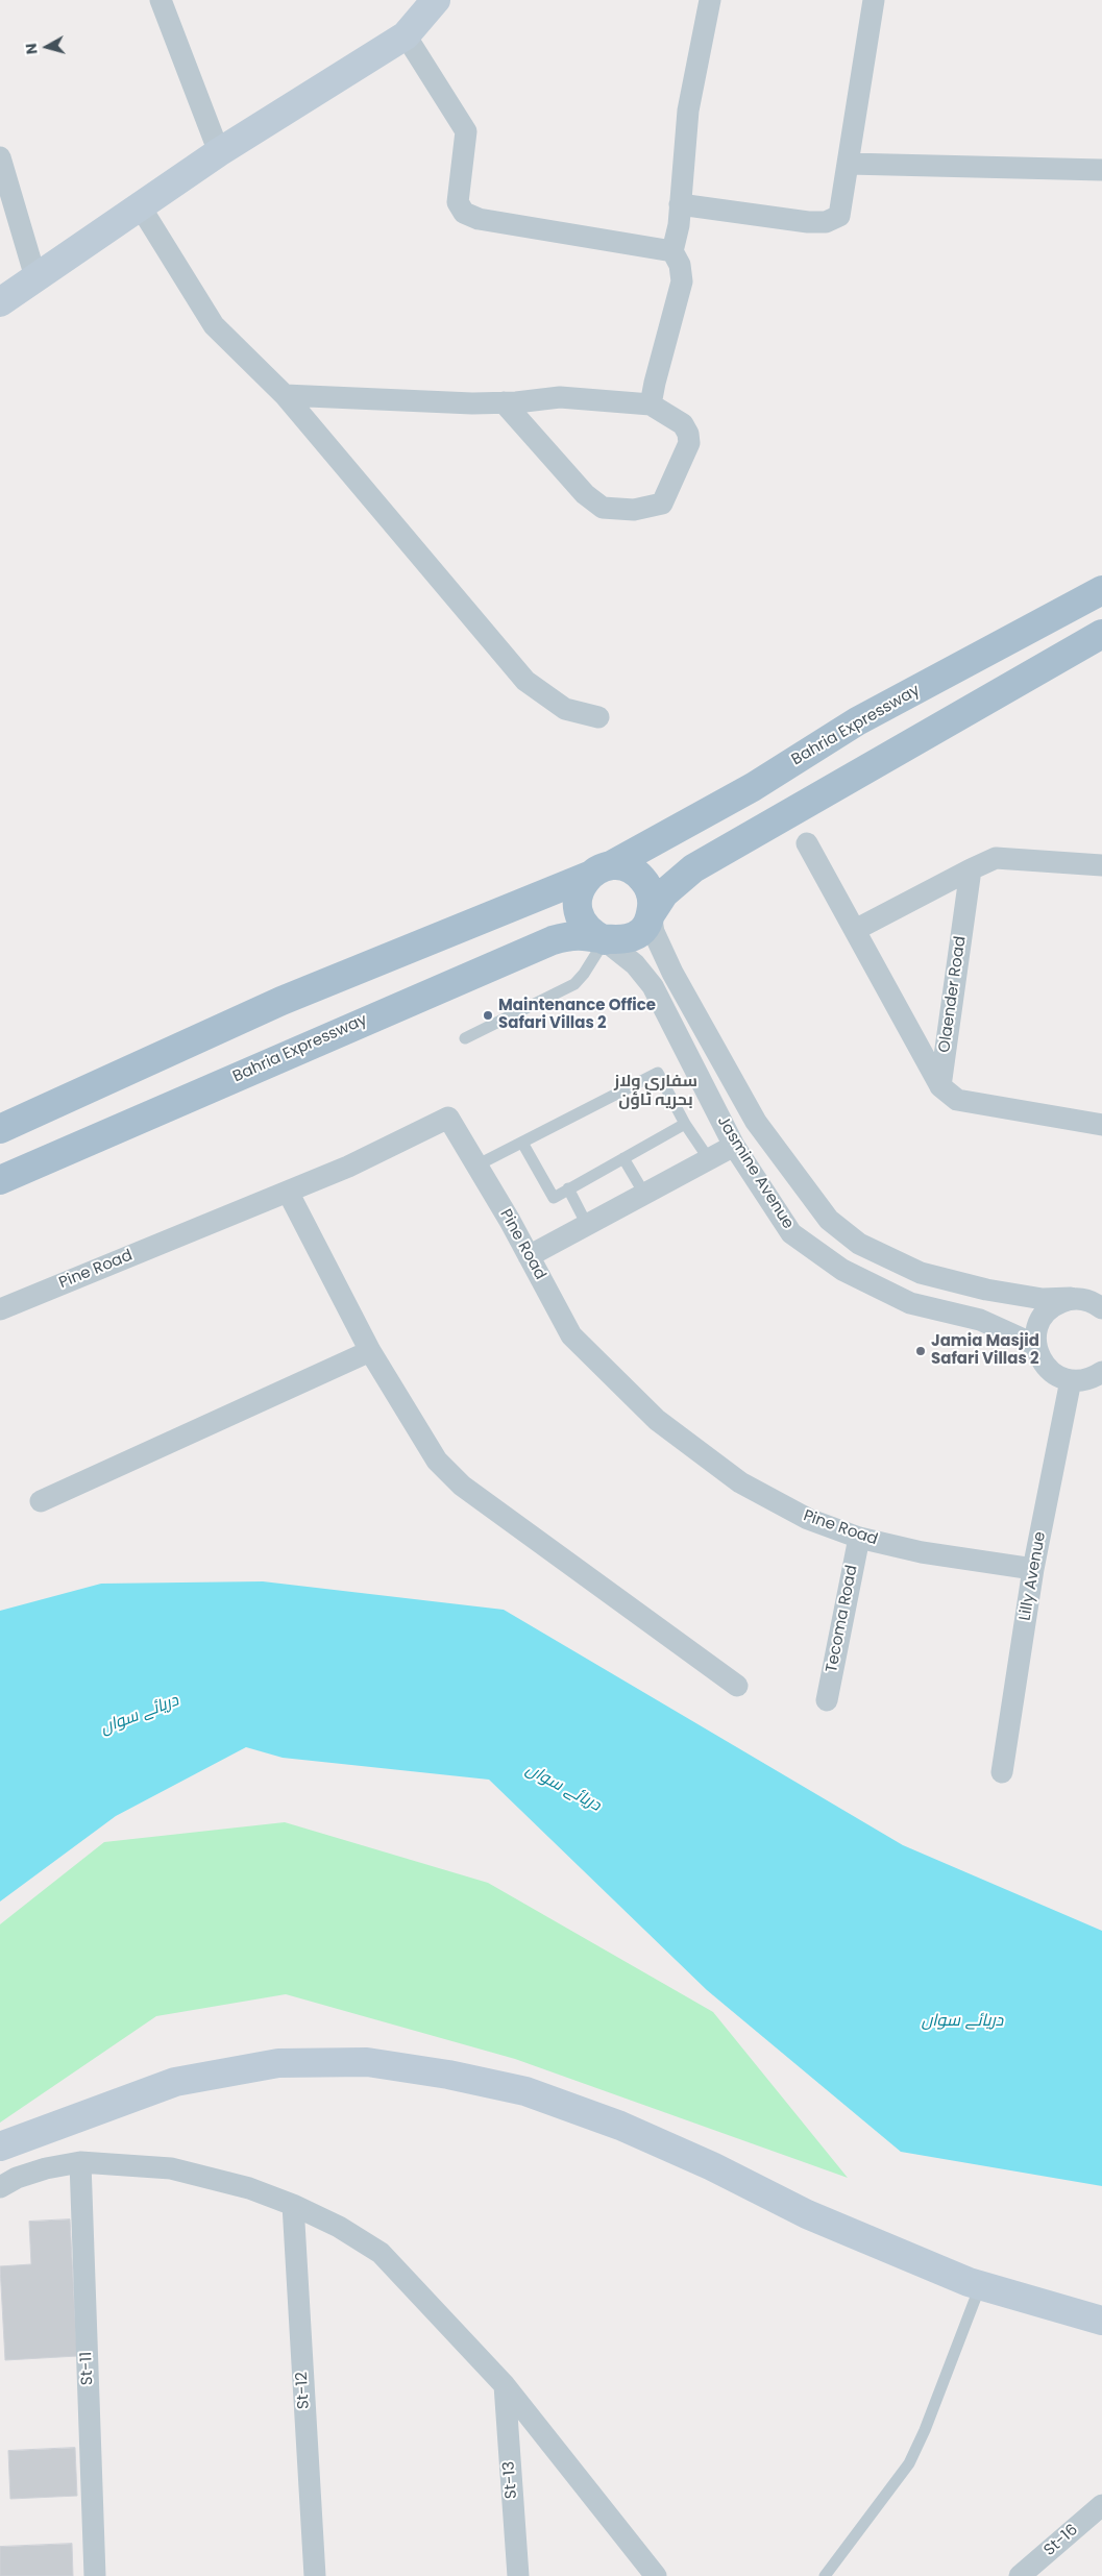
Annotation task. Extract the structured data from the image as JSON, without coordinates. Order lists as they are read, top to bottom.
{
  "streets": {
    "main road": ["Bahria Expressway"],
    "street": [
      "Olaender Road",
      "Jasmine Avenue",
      "Pine Road",
      "Lilly Avenue",
      "Tecoma Road",
      "St-11",
      "St-12",
      "St-13",
      "St-16"
    ]
  },
  "crossings": [
    ["Bahria Expressway", "Jasmine Avenue"],
    ["Pine Road", "Lilly Avenue"],
    ["Pine Road", "Tecoma Road"]
  ],
  "districts": ["سفاری ولاز بحریہ ٹاؤن"],
  "water": ["دریائے سواں"],
  "places": ["Maintenance Office Safari Villas 2", "Jamia Masjid Safari Villas 2"],
  "north": "left"
}
